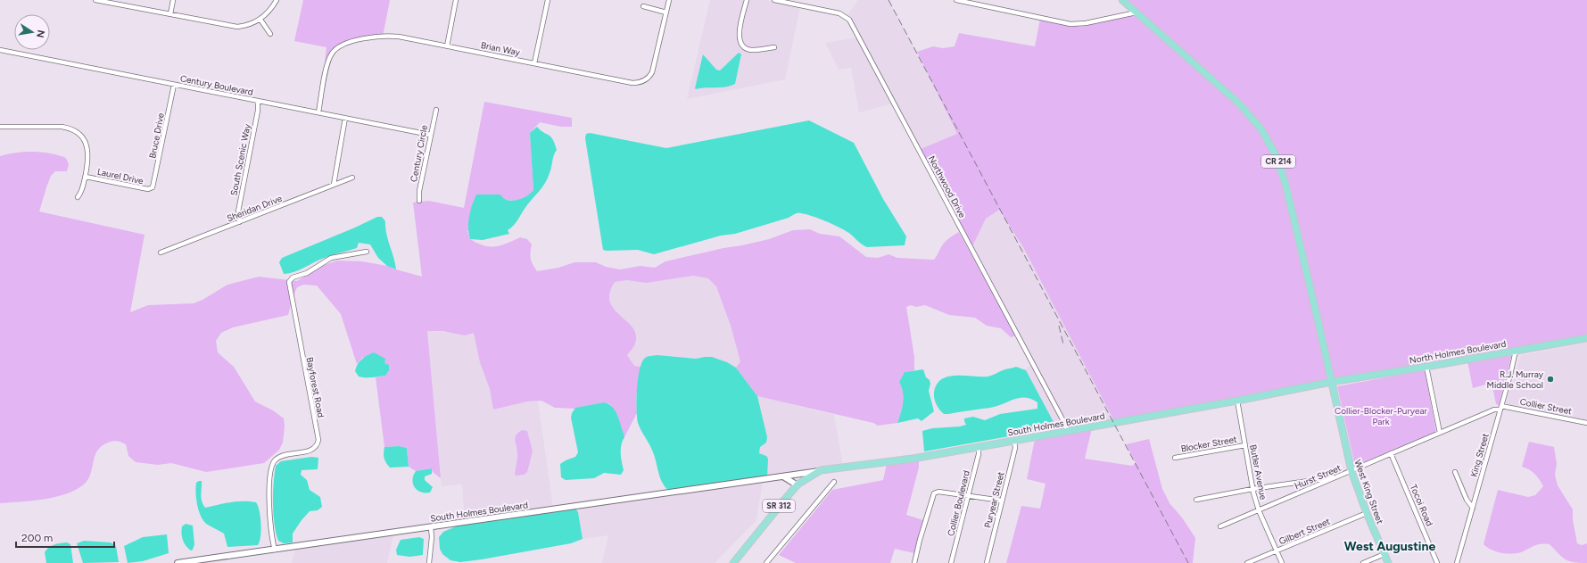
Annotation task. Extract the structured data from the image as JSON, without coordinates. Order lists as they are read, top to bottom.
{
  "streets": {
    "main road": [
      "CR 214",
      "North Holmes Boulevard",
      "South Holmes Boulevard",
      "West King Street",
      "SR 312"
    ],
    "street": [
      "Brian Way",
      "Century Boulevard",
      "Bruce Drive",
      "Century Circle",
      "South Scenic Way",
      "Laurel Drive",
      "Northwood Drive",
      "Sheridan Drive",
      "Bayforest Road",
      "Collier Street",
      "Blocker Street",
      "King Street",
      "Butler Avenue",
      "Hurst Street",
      "Puryear Street",
      "Collier Boulevard",
      "Tocoi Road",
      "Gilbert Street"
    ]
  },
  "crossings": [
    ["Brian Way", "Century Boulevard"],
    ["Century Boulevard", "Bruce Drive"],
    ["Century Boulevard", "Century Circle"],
    ["Century Boulevard", "South Scenic Way"],
    ["Bruce Drive", "Laurel Drive"],
    ["South Scenic Way", "Sheridan Drive"],
    ["CR 214", "North Holmes Boulevard"],
    ["CR 214", "South Holmes Boulevard"],
    ["CR 214", "West King Street"],
    ["Northwood Drive", "South Holmes Boulevard"],
    ["North Holmes Boulevard", "South Holmes Boulevard"],
    ["North Holmes Boulevard", "King Street"],
    ["North Holmes Boulevard", "West King Street"],
    ["Bayforest Road", "South Holmes Boulevard"],
    ["Collier Street", "King Street"],
    ["Collier Street", "Hurst Street"],
    ["South Holmes Boulevard", "Butler Avenue"],
    ["South Holmes Boulevard", "West King Street"],
    ["South Holmes Boulevard", "Puryear Street"],
    ["South Holmes Boulevard", "Collier Boulevard"],
    ["South Holmes Boulevard", "SR 312"],
    ["Blocker Street", "Butler Avenue"],
    ["King Street", "Hurst Street"],
    ["Butler Avenue", "Hurst Street"],
    ["Butler Avenue", "Gilbert Street"],
    ["Hurst Street", "West King Street"],
    ["Hurst Street", "Tocoi Road"],
    ["West King Street", "Gilbert Street"]
  ],
  "districts": ["West Augustine"],
  "parks": ["Collier-Blocker-Puryear Park"],
  "places": ["R.J. Murray Middle School"],
  "scale_bar": "200 m",
  "north": "right"
}
